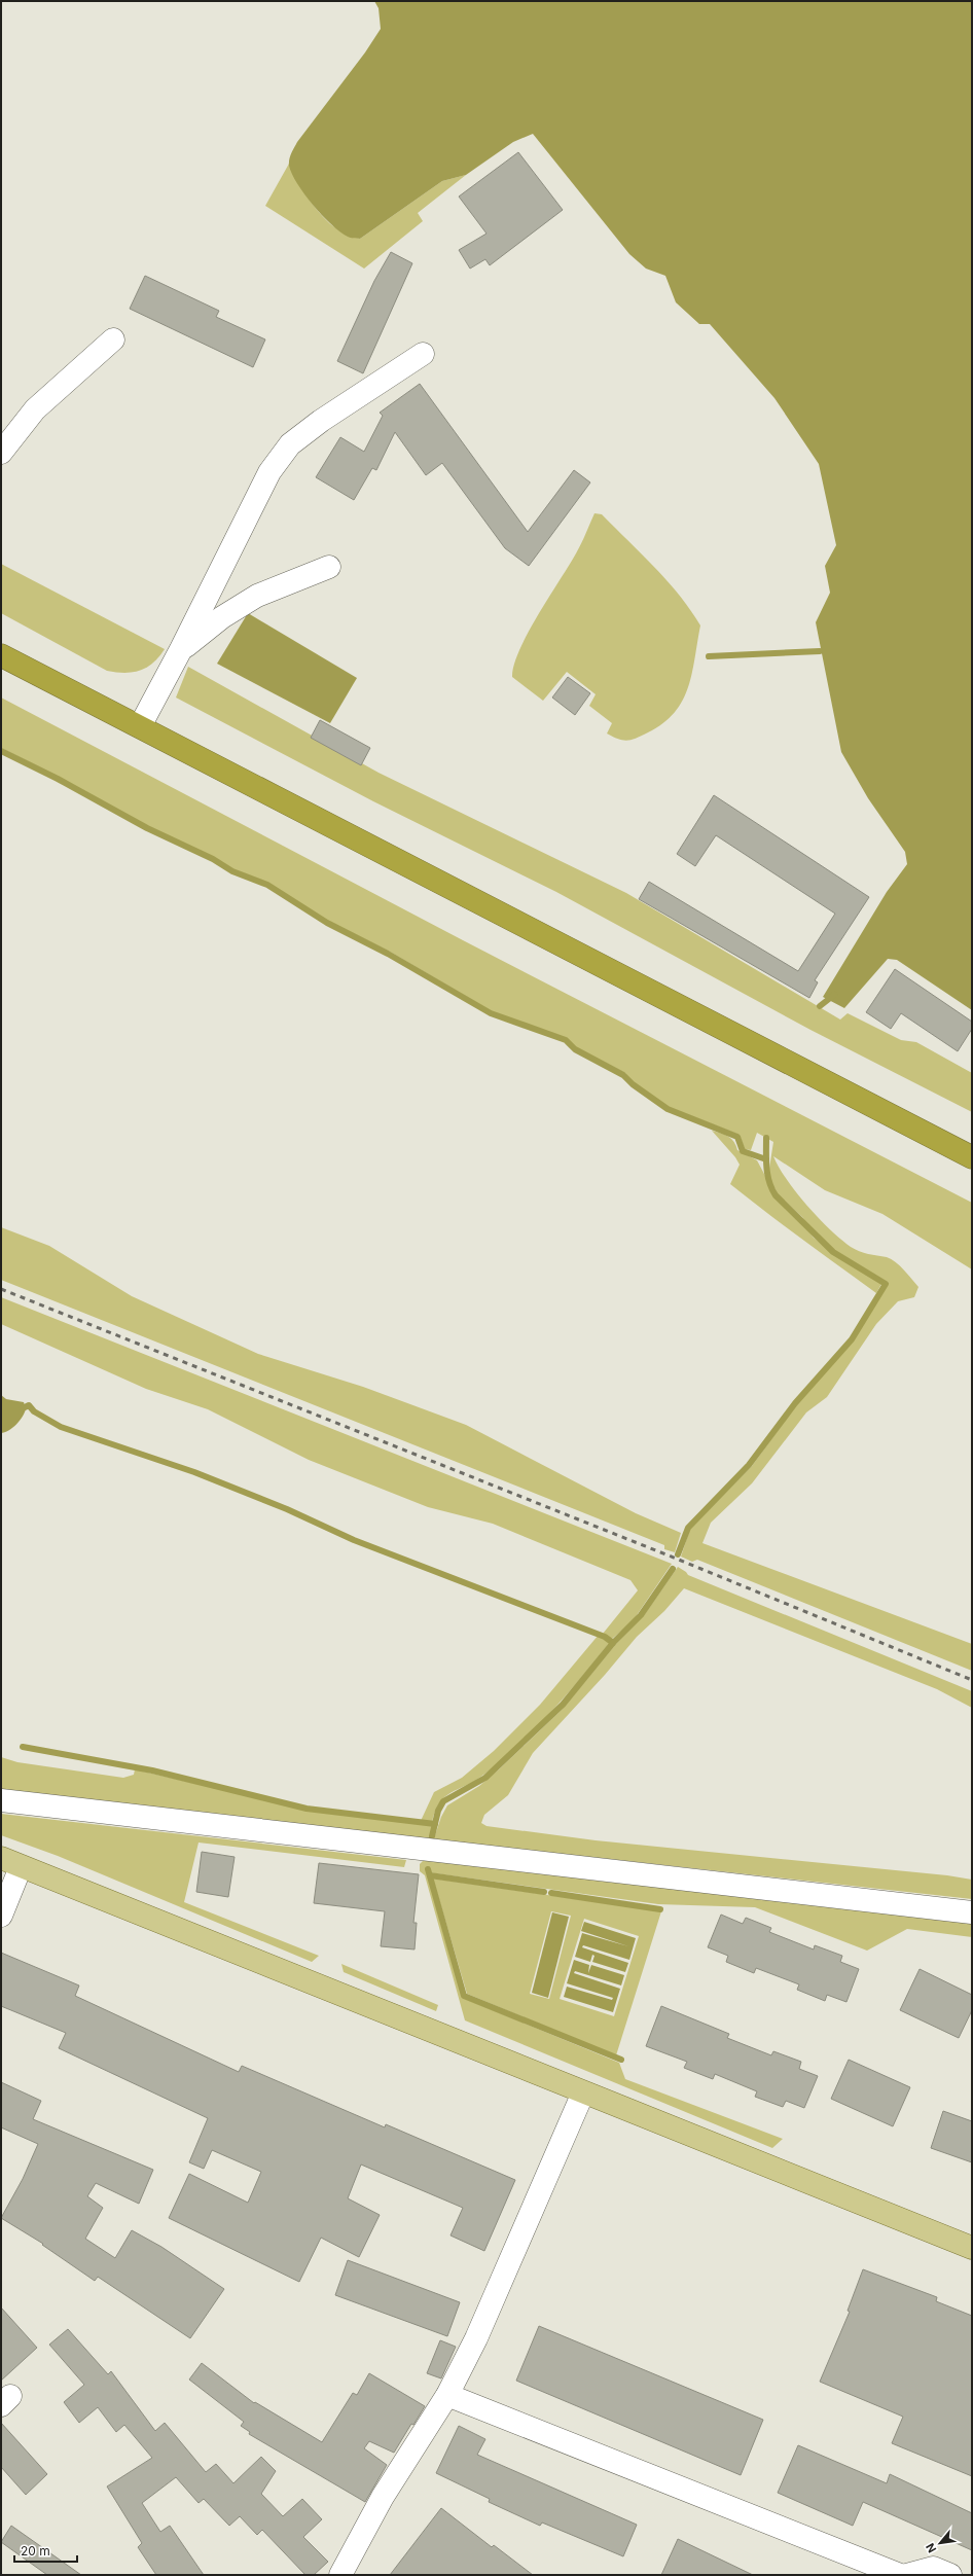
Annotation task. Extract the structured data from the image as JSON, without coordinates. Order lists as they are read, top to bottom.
{
  "scale_bar": "20 m",
  "north": "bottom left"
}
